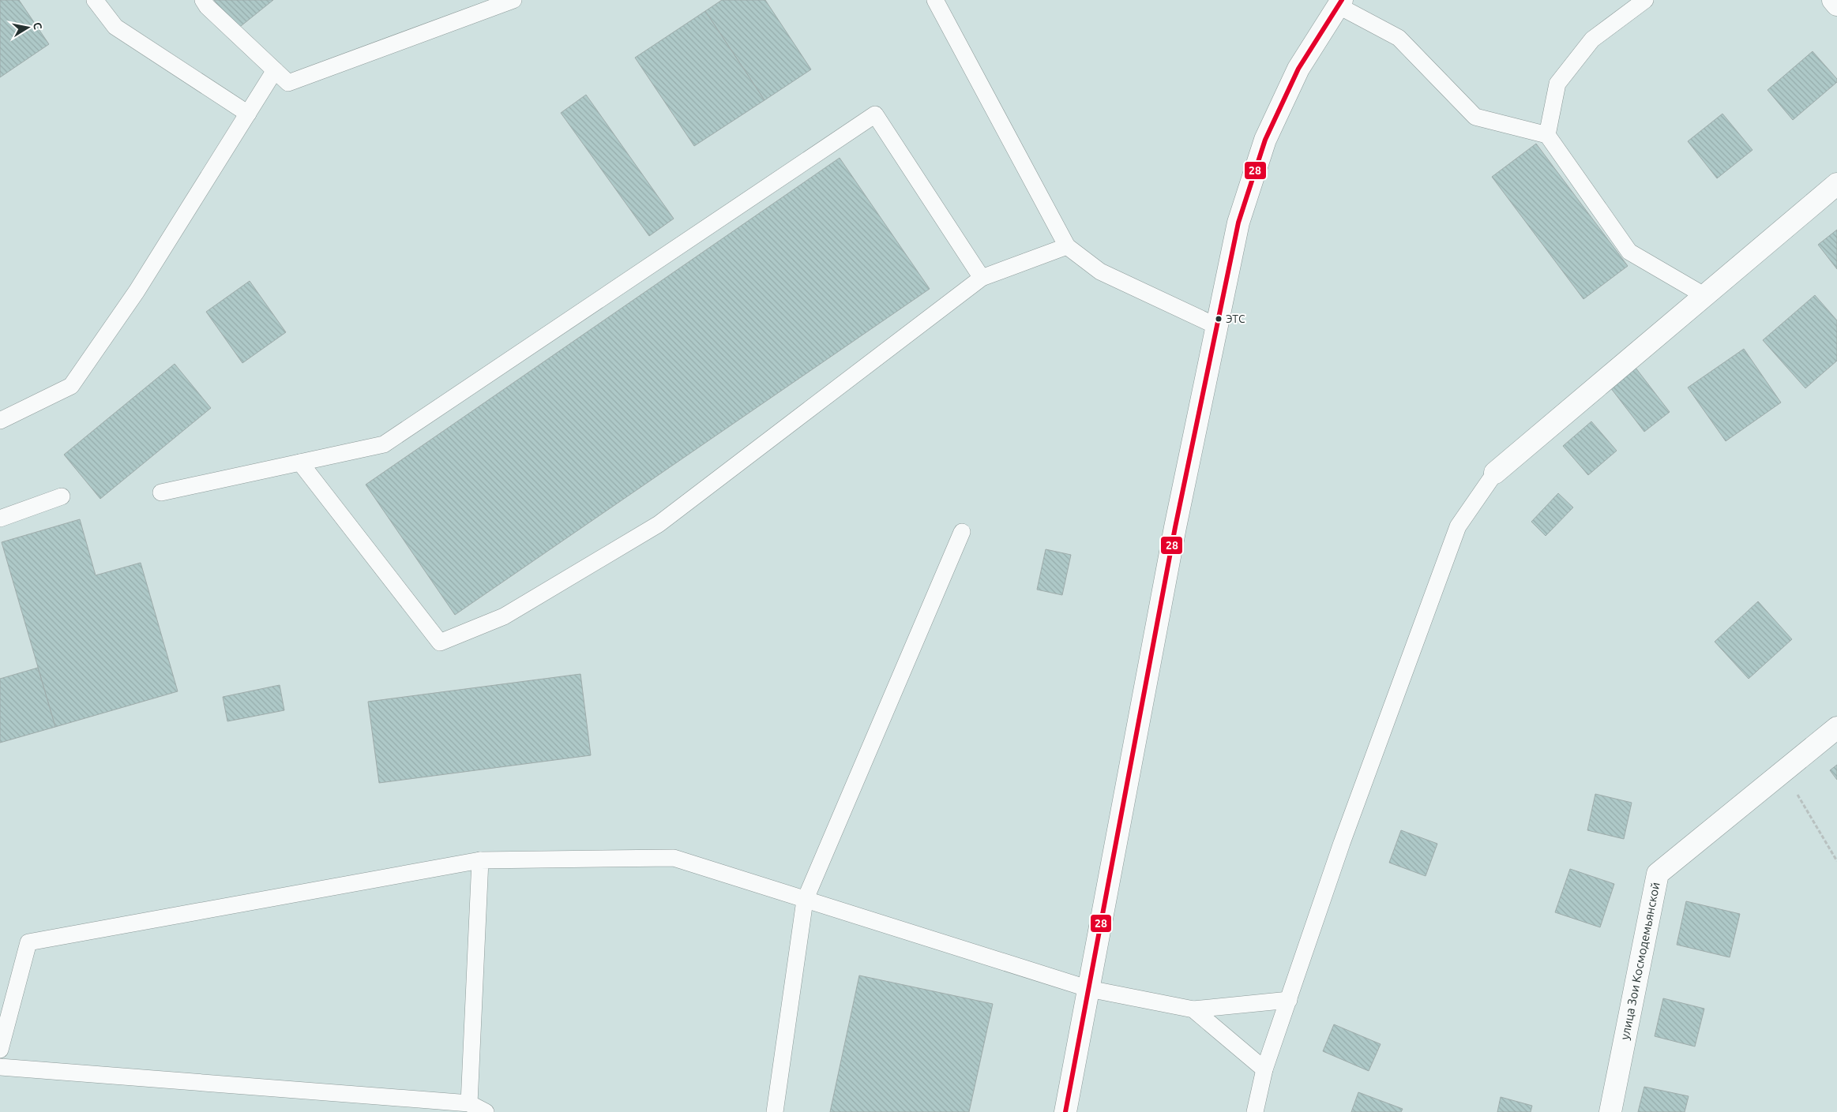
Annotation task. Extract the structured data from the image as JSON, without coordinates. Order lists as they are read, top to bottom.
{
  "streets": {
    "street": ["улица Зои Космодемьянской"]
  },
  "places": ["ЭТС"],
  "lines": ["transit line 28"],
  "north": "right"
}
